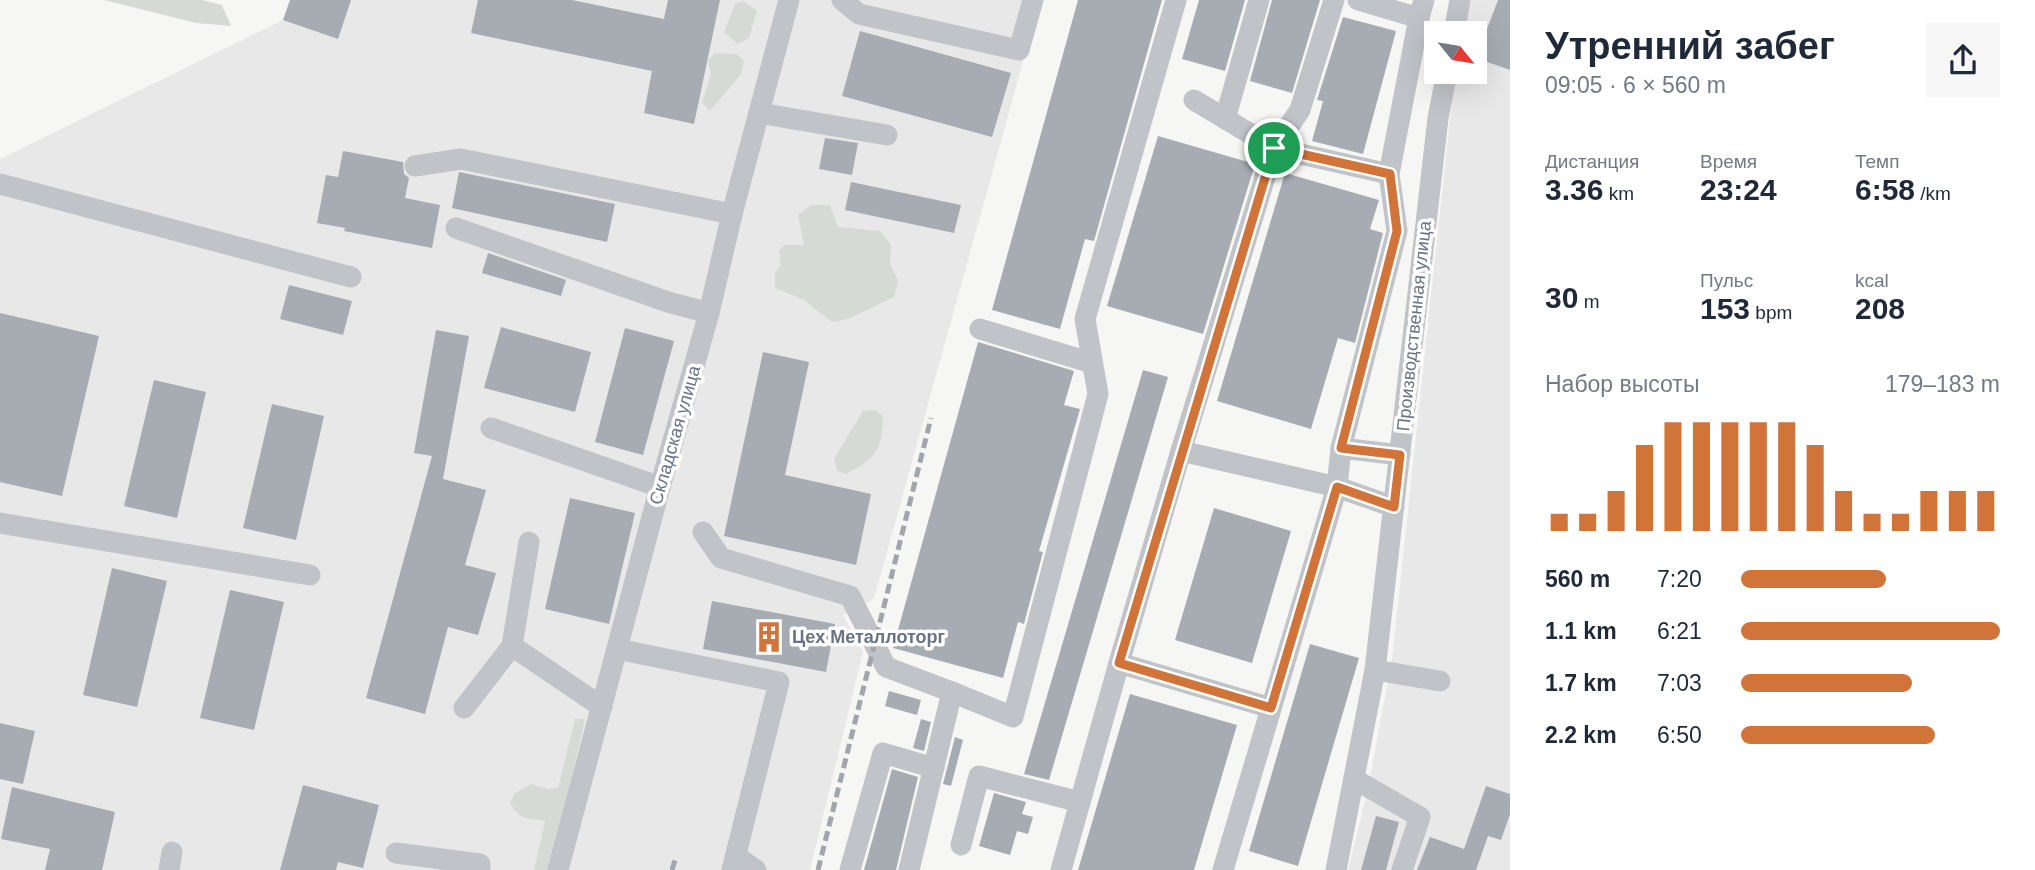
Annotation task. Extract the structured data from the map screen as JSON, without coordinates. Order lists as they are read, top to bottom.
{
  "streets": {
    "street": ["Производственная улица", "Складская улица"]
  },
  "places": {
    "building": ["Цех Металлоторг"]
  },
  "north": "bottom right",
  "page": {
    "heading": ["Утренний забег", "09:05 · 6 × 560 m"],
    "stats": [
      ["Дистанция", "3.36 km"],
      ["Время", "23:24"],
      ["Темп", "6:58 /km"],
      ["30 m"],
      ["Пульс", "153 bpm"],
      ["kcal", "208"]
    ],
    "chart": ["Набор высоты", "179–183 m"],
    "list": [
      {
        "name": "560 m",
        "note": "7:20"
      },
      {
        "name": "1.1 km",
        "note": "6:21"
      },
      {
        "name": "1.7 km",
        "note": "7:03"
      },
      {
        "name": "2.2 km",
        "note": "6:50"
      }
    ]
  }
}
